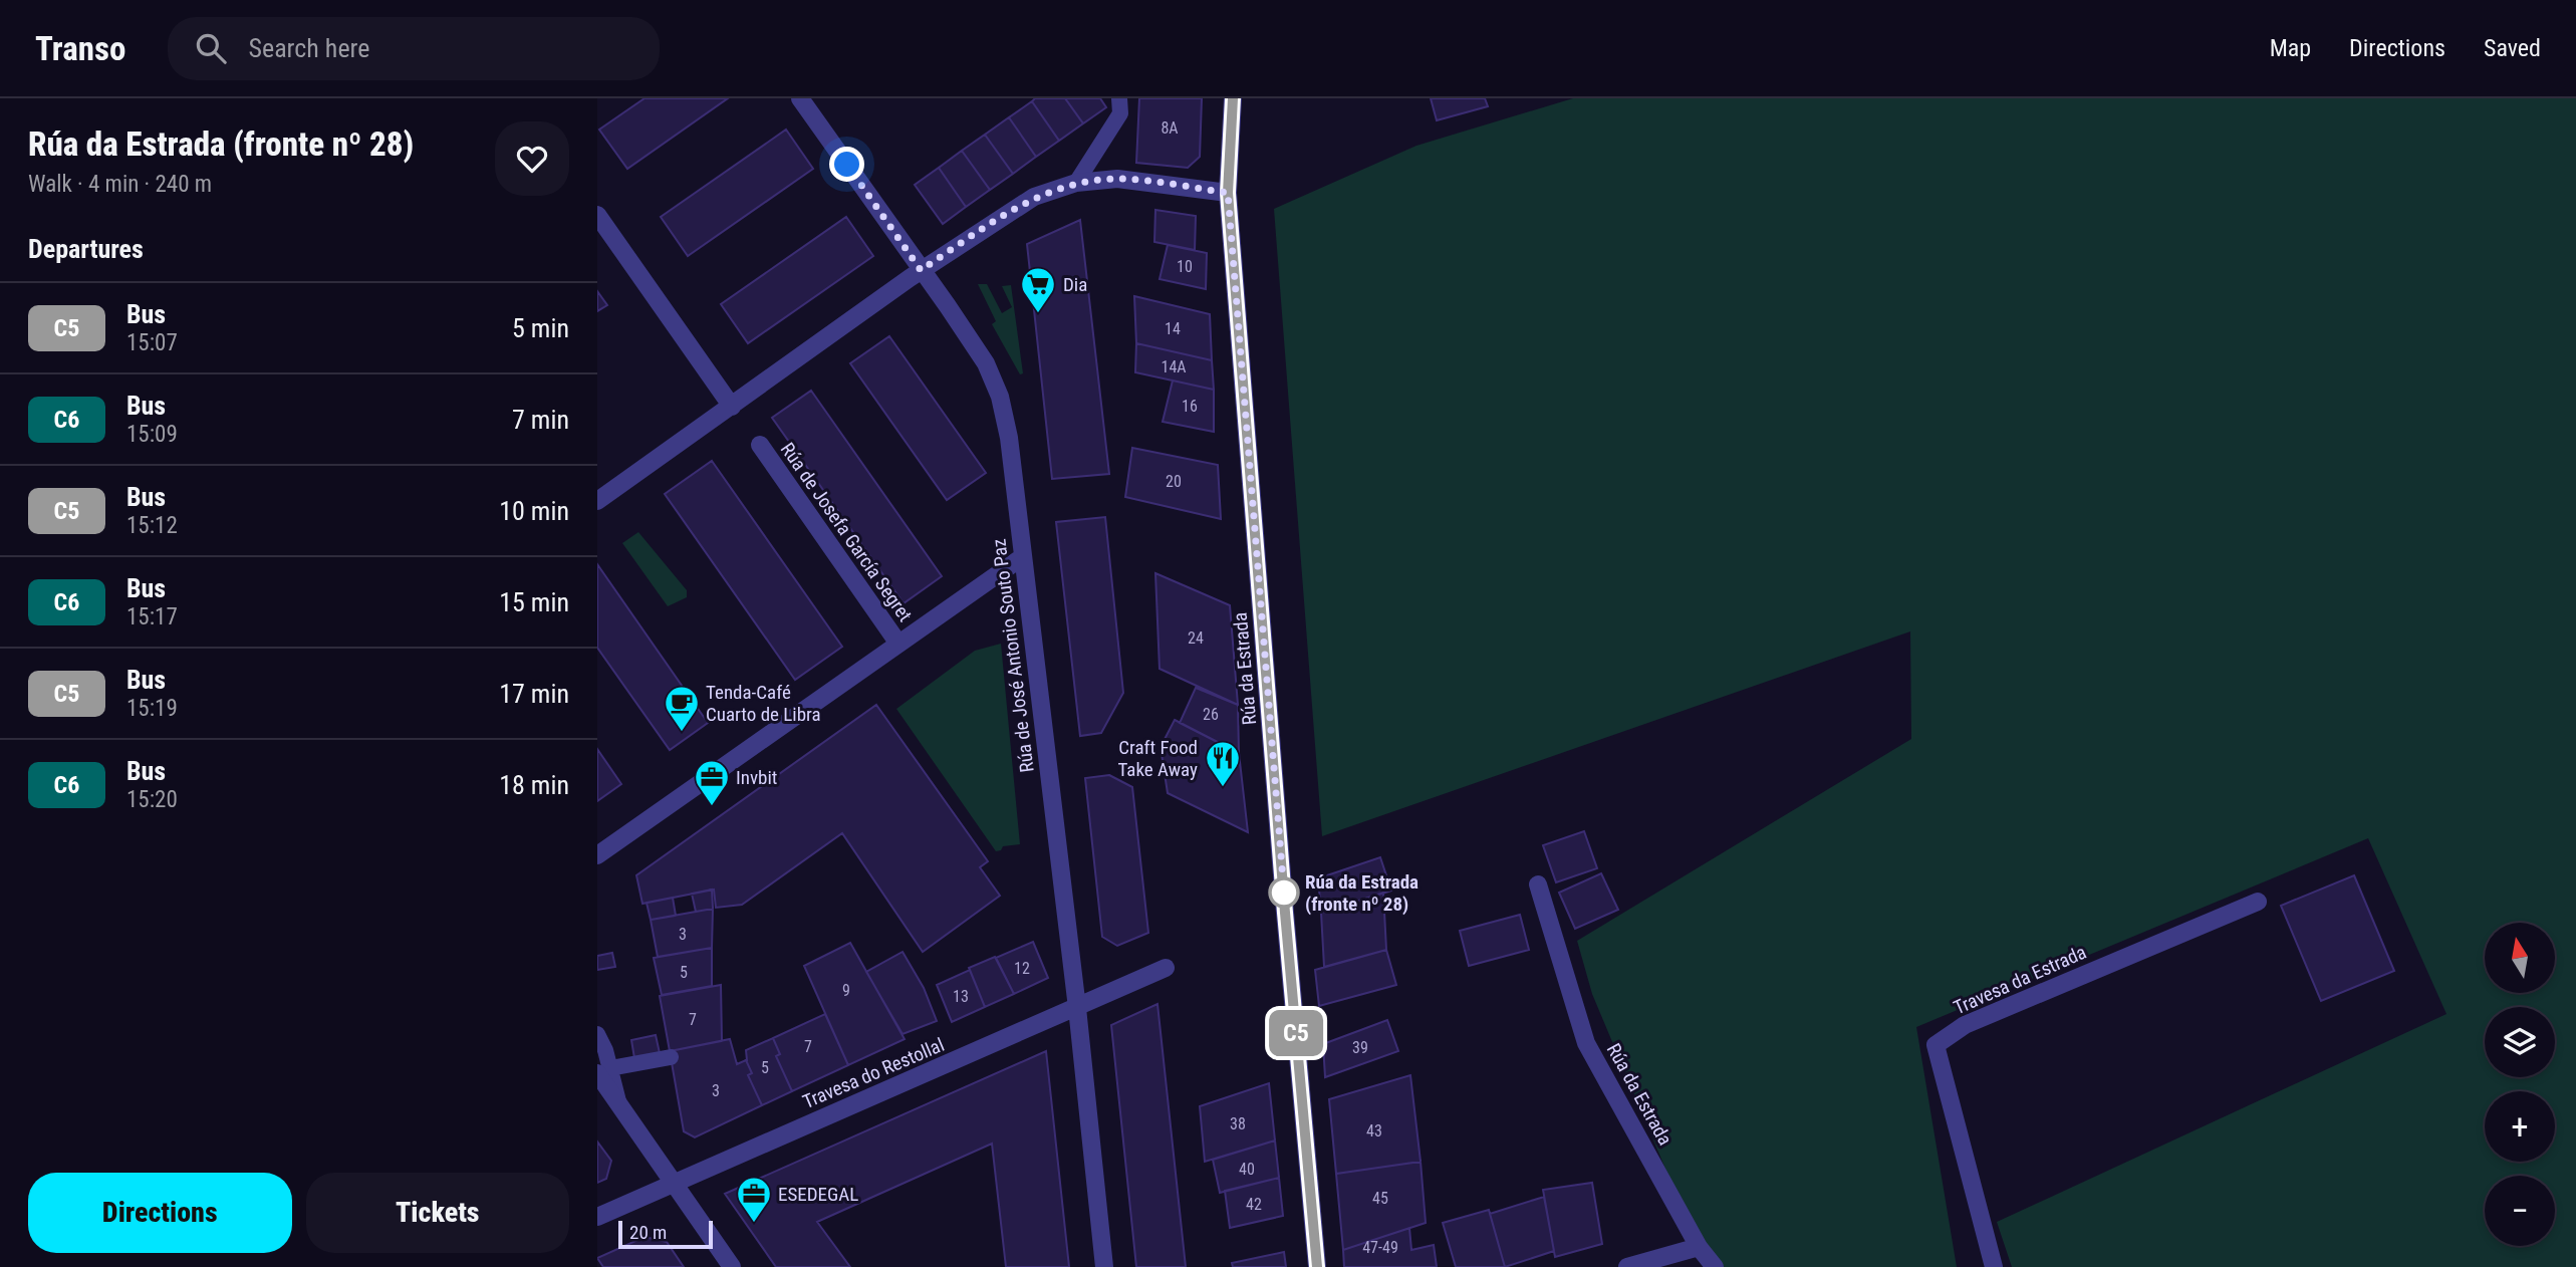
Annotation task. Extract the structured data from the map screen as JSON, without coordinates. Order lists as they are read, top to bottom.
{
  "streets": {
    "street": [
      "Rúa de Josefa García Segret",
      "Rúa de José Antonio Souto Paz",
      "Rúa da Estrada",
      "Travesa da Estrada",
      "Travesa do Restollal"
    ]
  },
  "crossings": [
    ["Rúa de Josefa García Segret", "Rúa de José Antonio Souto Paz"],
    ["Rúa de José Antonio Souto Paz", "Travesa do Restollal"]
  ],
  "places": {
    "supermarket": ["Dia"],
    "cafe": ["Tenda-Café Cuarto de Libra"],
    "restaurant": ["Craft Food Take Away"],
    "office": ["Invbit", "ESEDEGAL"],
    "other": ["Rúa da Estrada (fronte nº 28)"]
  },
  "lines": ["bus line C5"],
  "house_numbers": [
    "8A",
    "10",
    "14",
    "14A",
    "16",
    "20",
    "24",
    "26",
    "3",
    "12",
    "5",
    "9",
    "13",
    "7",
    "7",
    "39",
    "5",
    "3",
    "38",
    "43",
    "40",
    "45",
    "42",
    "47-49"
  ],
  "scale_bar": "20 m",
  "north": "top",
  "page": {
    "header": "Transo",
    "search": "Search here",
    "nav": ["Map", "Directions", "Saved"],
    "heading": [
      ["Rúa da Estrada (fronte nº 28)", "Walk · 4 min · 240 m"],
      "Departures"
    ],
    "on_map": "C5",
    "list": [
      {
        "mark": "C5",
        "name": "Bus",
        "note": "15:07",
        "value": "5 min"
      },
      {
        "mark": "C6",
        "name": "Bus",
        "note": "15:09",
        "value": "7 min"
      },
      {
        "mark": "C5",
        "name": "Bus",
        "note": "15:12",
        "value": "10 min"
      },
      {
        "mark": "C6",
        "name": "Bus",
        "note": "15:17",
        "value": "15 min"
      },
      {
        "mark": "C5",
        "name": "Bus",
        "note": "15:19",
        "value": "17 min"
      },
      {
        "mark": "C6",
        "name": "Bus",
        "note": "15:20",
        "value": "18 min"
      }
    ],
    "map_buttons": ["+", "−"],
    "buttons": ["Directions", "Tickets"],
    "scale": "20 m"
  }
}
